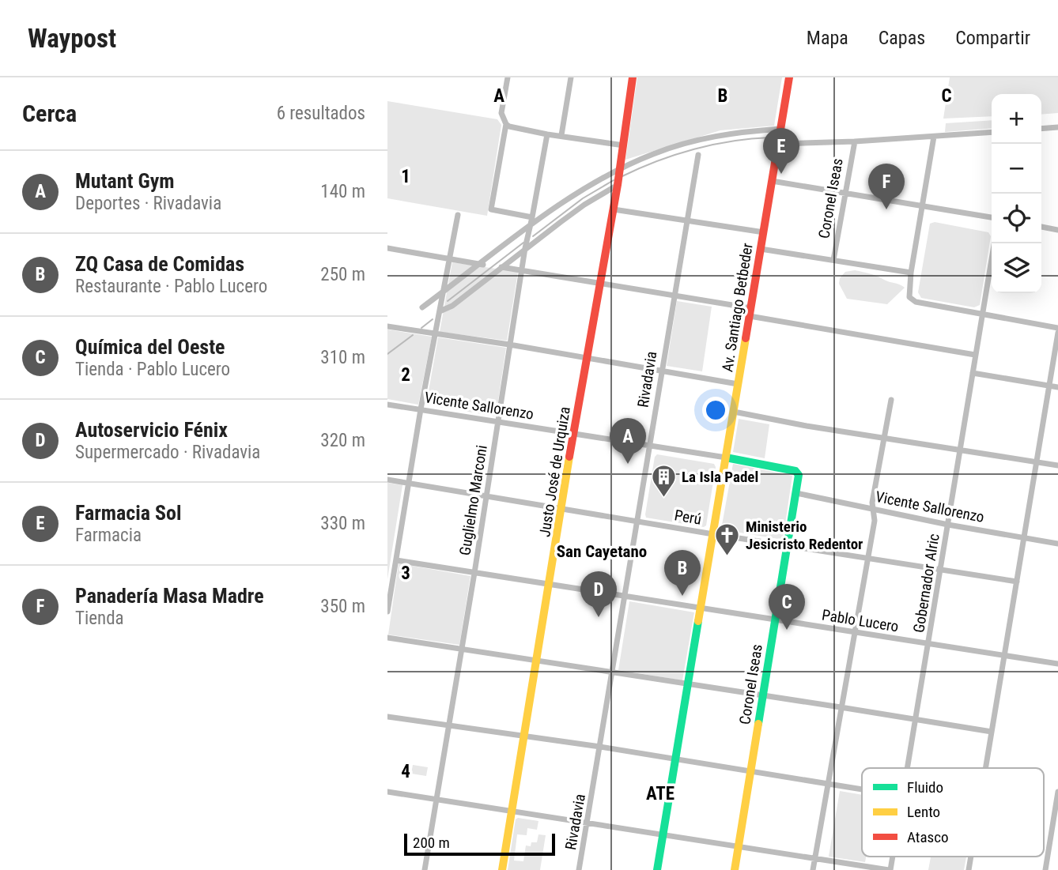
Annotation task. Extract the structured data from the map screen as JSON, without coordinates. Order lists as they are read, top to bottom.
{
  "streets": {
    "street": [
      "Coronel Iseas",
      "Av. Santiago Betbeder",
      "Rivadavia",
      "Vicente Sallorenzo",
      "Justo José de Urquiza",
      "Guglielmo Marconi",
      "Perú",
      "Gobernador Alric",
      "Pablo Lucero"
    ]
  },
  "crossings": [
    ["Coronel Iseas", "Vicente Sallorenzo"],
    ["Coronel Iseas", "Perú"],
    ["Coronel Iseas", "Pablo Lucero"],
    ["Av. Santiago Betbeder", "Vicente Sallorenzo"],
    ["Av. Santiago Betbeder", "Perú"],
    ["Av. Santiago Betbeder", "Pablo Lucero"],
    ["Rivadavia", "Vicente Sallorenzo"],
    ["Rivadavia", "Perú"],
    ["Rivadavia", "Pablo Lucero"],
    ["Vicente Sallorenzo", "Justo José de Urquiza"],
    ["Vicente Sallorenzo", "Guglielmo Marconi"],
    ["Vicente Sallorenzo", "Gobernador Alric"],
    ["Justo José de Urquiza", "Perú"],
    ["Justo José de Urquiza", "Pablo Lucero"],
    ["Guglielmo Marconi", "Perú"],
    ["Guglielmo Marconi", "Pablo Lucero"],
    ["Perú", "Gobernador Alric"],
    ["Gobernador Alric", "Pablo Lucero"]
  ],
  "districts": ["San Cayetano", "ATE"],
  "places": {
    "building": ["La Isla Padel"],
    "church": ["Ministerio Jesicristo Redentor"]
  },
  "legend": ["Fluido", "Lento", "Atasco"],
  "scale_bar": "200 m",
  "page": {
    "header": "Waypost",
    "nav": ["Mapa", "Capas", "Compartir"],
    "heading": ["Cerca", "6 resultados"],
    "map_buttons": ["+", "−"],
    "pins": [
      "E",
      "F",
      "A",
      "B",
      "D",
      "C"
    ],
    "list": [
      {
        "mark": "A",
        "name": "Mutant Gym",
        "note": "Deportes · Rivadavia",
        "value": "140 m"
      },
      {
        "mark": "B",
        "name": "ZQ Casa de Comidas",
        "note": "Restaurante · Pablo Lucero",
        "value": "250 m"
      },
      {
        "mark": "C",
        "name": "Química del Oeste",
        "note": "Tienda · Pablo Lucero",
        "value": "310 m"
      },
      {
        "mark": "D",
        "name": "Autoservicio Fénix",
        "note": "Supermercado · Rivadavia",
        "value": "320 m"
      },
      {
        "mark": "E",
        "name": "Farmacia Sol",
        "note": "Farmacia",
        "value": "330 m"
      },
      {
        "mark": "F",
        "name": "Panadería Masa Madre",
        "note": "Tienda",
        "value": "350 m"
      }
    ],
    "scale": "200 m"
  },
  "grid": {
    "columns": ["A", "B", "C"],
    "rows": [
      "1",
      "2",
      "3",
      "4"
    ]
  }
}
